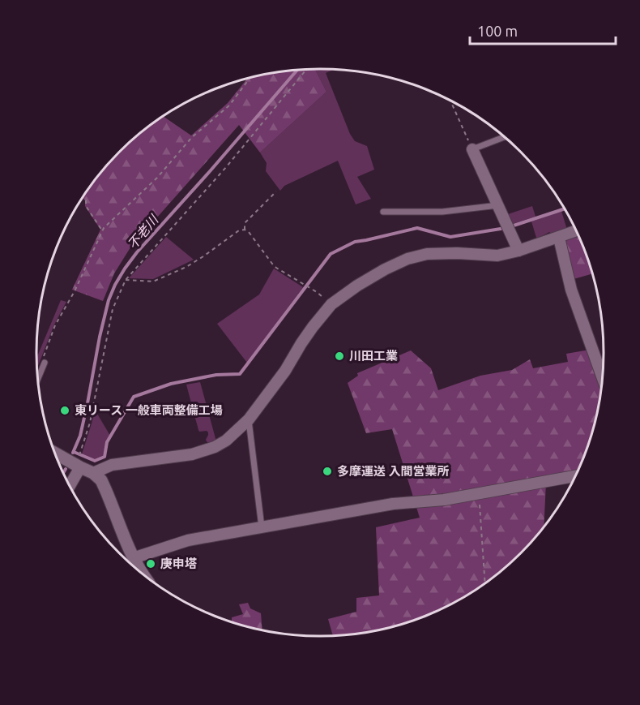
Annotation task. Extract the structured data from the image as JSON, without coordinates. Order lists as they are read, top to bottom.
{
  "water": ["不老川"],
  "places": [
    "川田工業",
    "東リース 一般車両整備工場",
    "多摩運送 入間営業所",
    "庚申塔"
  ],
  "scale_bar": "100 m"
}
